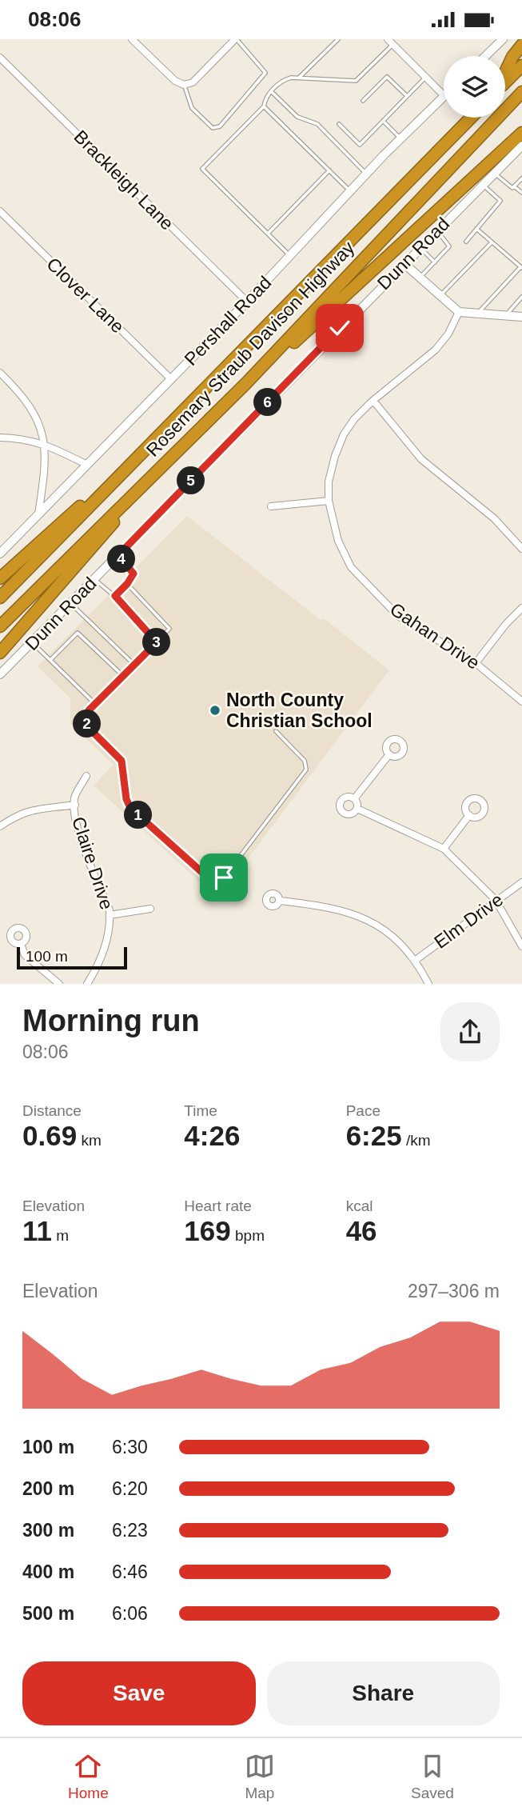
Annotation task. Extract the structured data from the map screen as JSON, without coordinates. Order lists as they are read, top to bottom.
{
  "streets": {
    "highway": ["Rosemary Straub Davison Highway"],
    "street": [
      "Brackleigh Lane",
      "Dunn Road",
      "Clover Lane",
      "Pershall Road",
      "Gahan Drive",
      "Claire Drive",
      "Elm Drive"
    ]
  },
  "crossings": [
    ["Brackleigh Lane", "Pershall Road"],
    ["Clover Lane", "Pershall Road"]
  ],
  "places": ["North County Christian School"],
  "scale_bar": "100 m",
  "page": {
    "status": "08:06",
    "pins": [
      "6",
      "5",
      "4",
      "3",
      "2",
      "1"
    ],
    "scale": "100 m",
    "heading": ["Morning run", "08:06"],
    "stats": [
      ["Distance", "0.69 km"],
      ["Time", "4:26"],
      ["Pace", "6:25 /km"],
      ["Elevation", "11 m"],
      ["Heart rate", "169 bpm"],
      ["kcal", "46"]
    ],
    "chart": ["Elevation", "297–306 m"],
    "list": [
      {
        "name": "100 m",
        "note": "6:30"
      },
      {
        "name": "200 m",
        "note": "6:20"
      },
      {
        "name": "300 m",
        "note": "6:23"
      },
      {
        "name": "400 m",
        "note": "6:46"
      },
      {
        "name": "500 m",
        "note": "6:06"
      }
    ],
    "buttons": ["Save", "Share"],
    "tabs": ["Home", "Map", "Saved"]
  }
}
